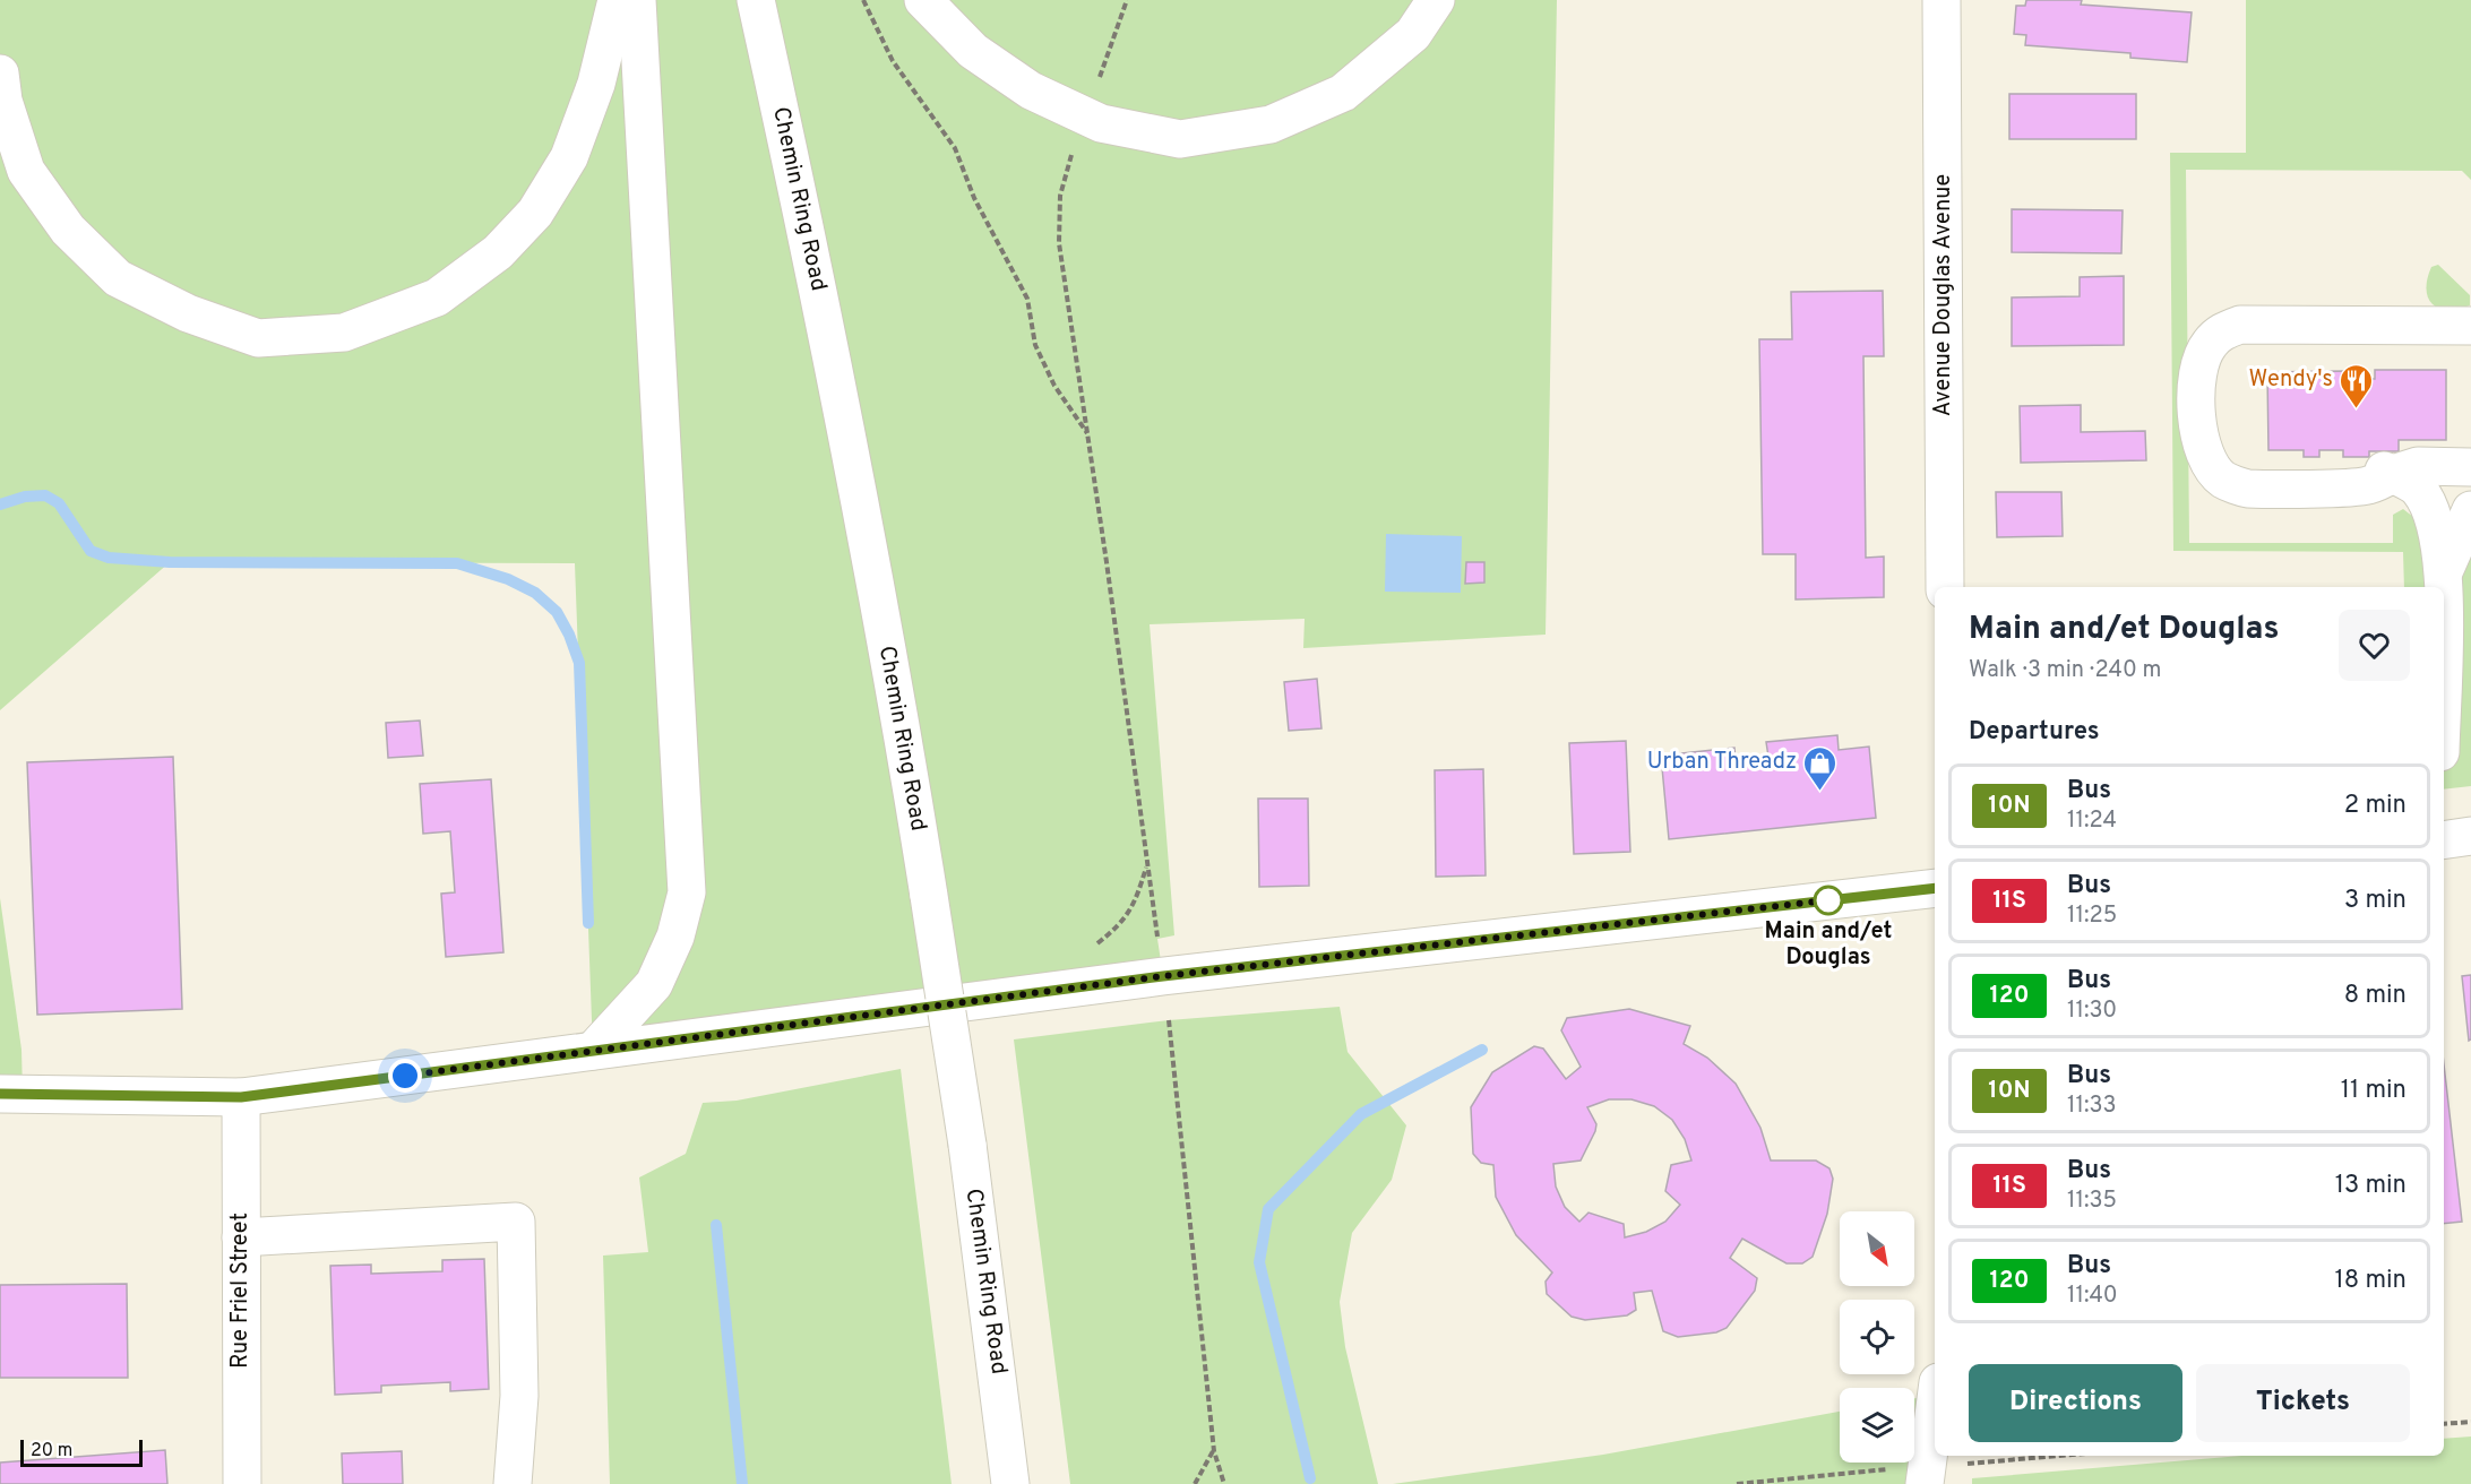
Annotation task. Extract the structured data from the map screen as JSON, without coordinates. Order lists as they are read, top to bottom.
{
  "streets": {
    "main road": ["Chemin Ring Road", "Avenue Douglas Avenue", "Rue Friel Street"]
  },
  "places": {
    "restaurant": ["Wendy's"],
    "shop": ["Urban Threadz"],
    "other": ["Main and/et Douglas"]
  },
  "lines": ["bus line 10N"],
  "scale_bar": "20 m",
  "north": "bottom right",
  "page": {
    "heading": [
      ["Main and/et Douglas", "Walk · 3 min · 240 m"],
      "Departures"
    ],
    "list": [
      {
        "mark": "10N",
        "name": "Bus",
        "note": "11:24",
        "value": "2 min"
      },
      {
        "mark": "11S",
        "name": "Bus",
        "note": "11:25",
        "value": "3 min"
      },
      {
        "mark": "120",
        "name": "Bus",
        "note": "11:30",
        "value": "8 min"
      },
      {
        "mark": "10N",
        "name": "Bus",
        "note": "11:33",
        "value": "11 min"
      },
      {
        "mark": "11S",
        "name": "Bus",
        "note": "11:35",
        "value": "13 min"
      },
      {
        "mark": "120",
        "name": "Bus",
        "note": "11:40",
        "value": "18 min"
      }
    ],
    "buttons": ["Directions", "Tickets"],
    "scale": "20 m"
  }
}
